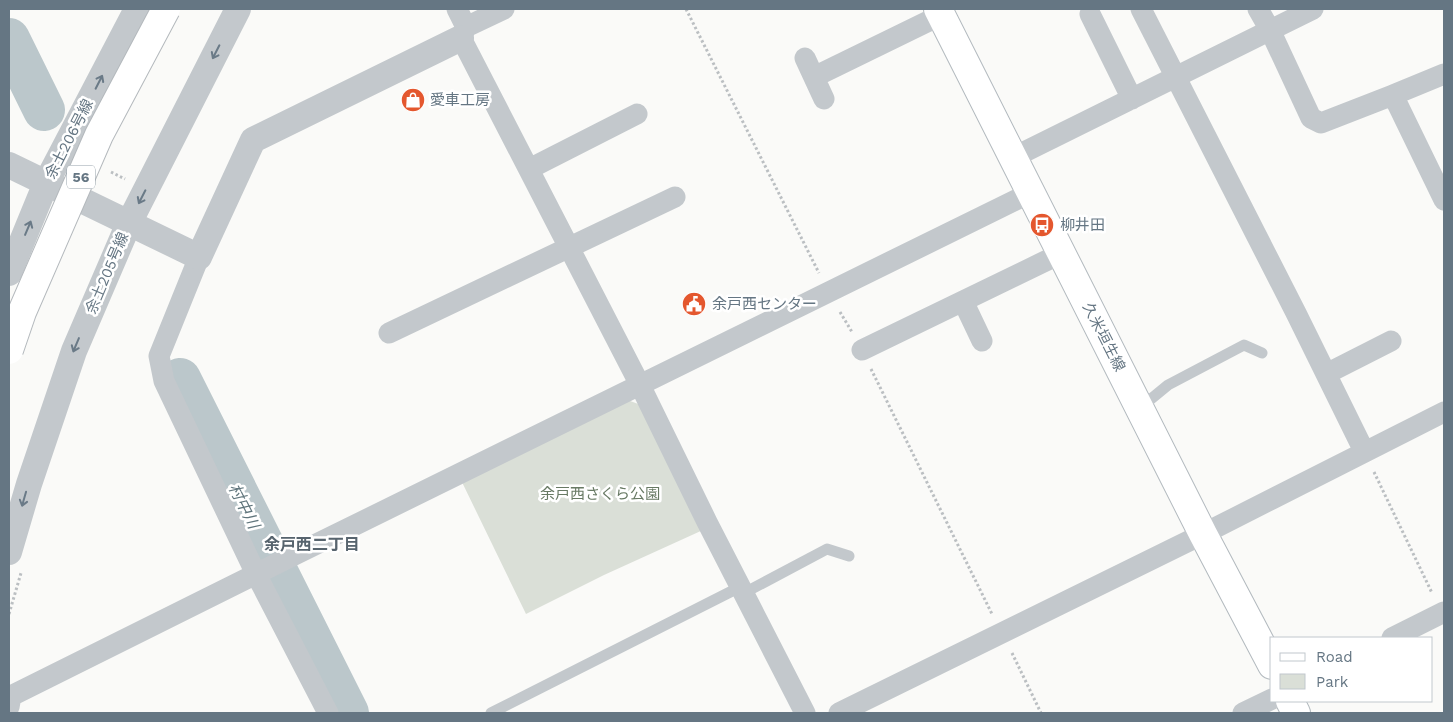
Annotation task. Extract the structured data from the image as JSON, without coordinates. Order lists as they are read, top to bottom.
{
  "streets": {
    "main road": ["56", "久米垣生線"],
    "street": ["余土206号線", "余土205号線"]
  },
  "one_way": ["余土206号線", "余土205号線"],
  "districts": ["余戸西二丁目"],
  "water": ["村中川"],
  "parks": ["余戸西さくら公園"],
  "places": {
    "shop": ["愛車工房"],
    "bus stop": ["柳井田"],
    "public building": ["余戸西センター"]
  },
  "legend": ["Road", "Park"]
}
